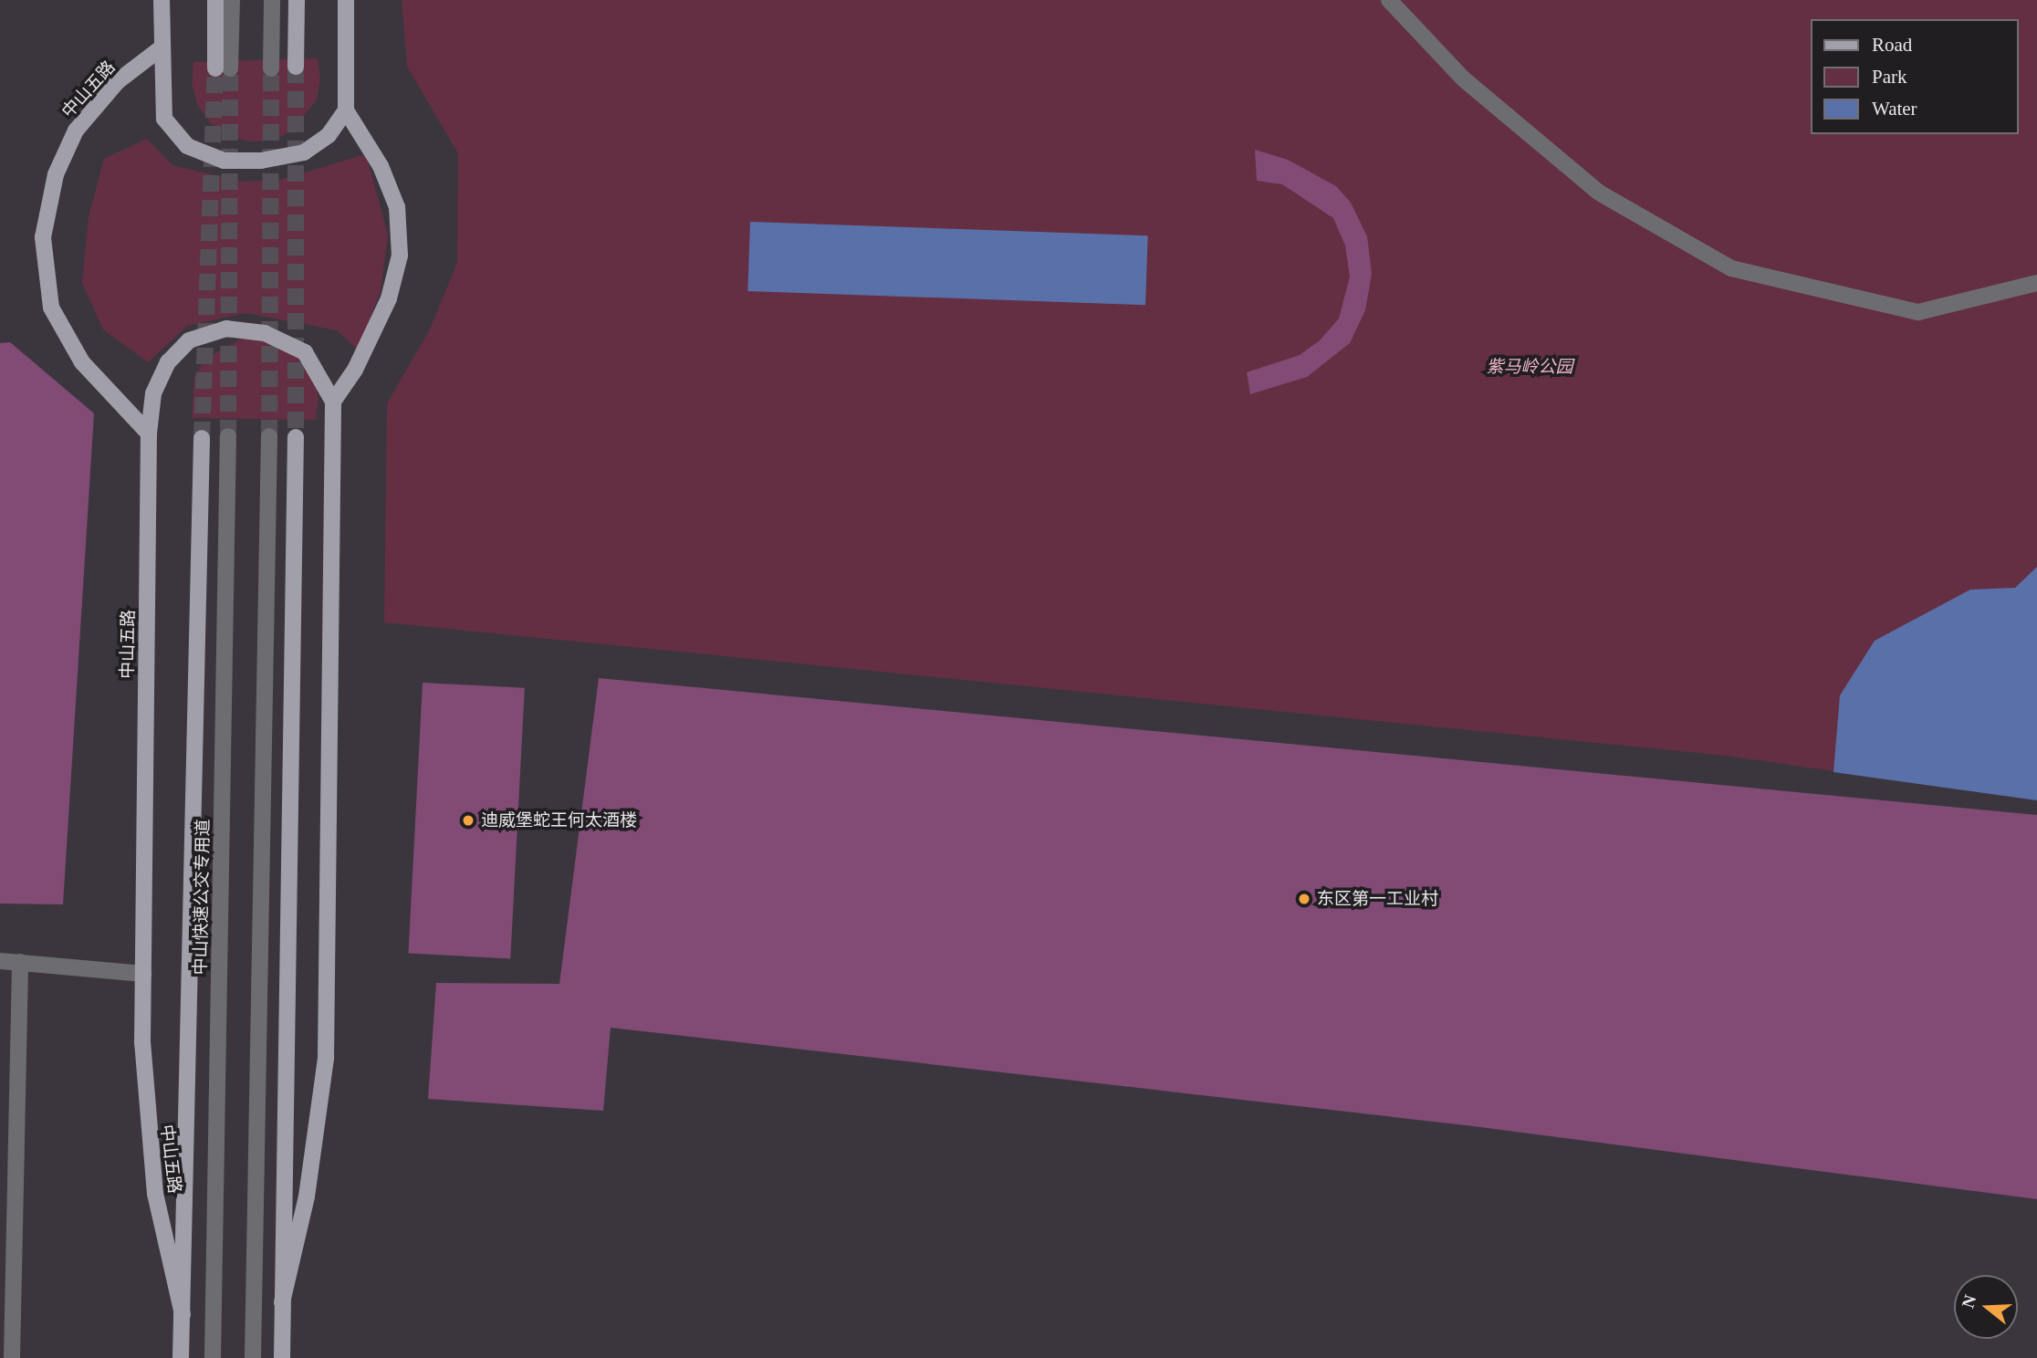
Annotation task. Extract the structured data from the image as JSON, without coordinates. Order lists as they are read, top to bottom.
{
  "streets": {
    "main road": ["中山五路"],
    "street": ["中山快速公交专用道"]
  },
  "parks": ["紫马岭公园"],
  "places": ["迪威堡蛇王何太酒楼", "东区第一工业村"],
  "legend": ["Road", "Park", "Water"],
  "north": "left"
}
